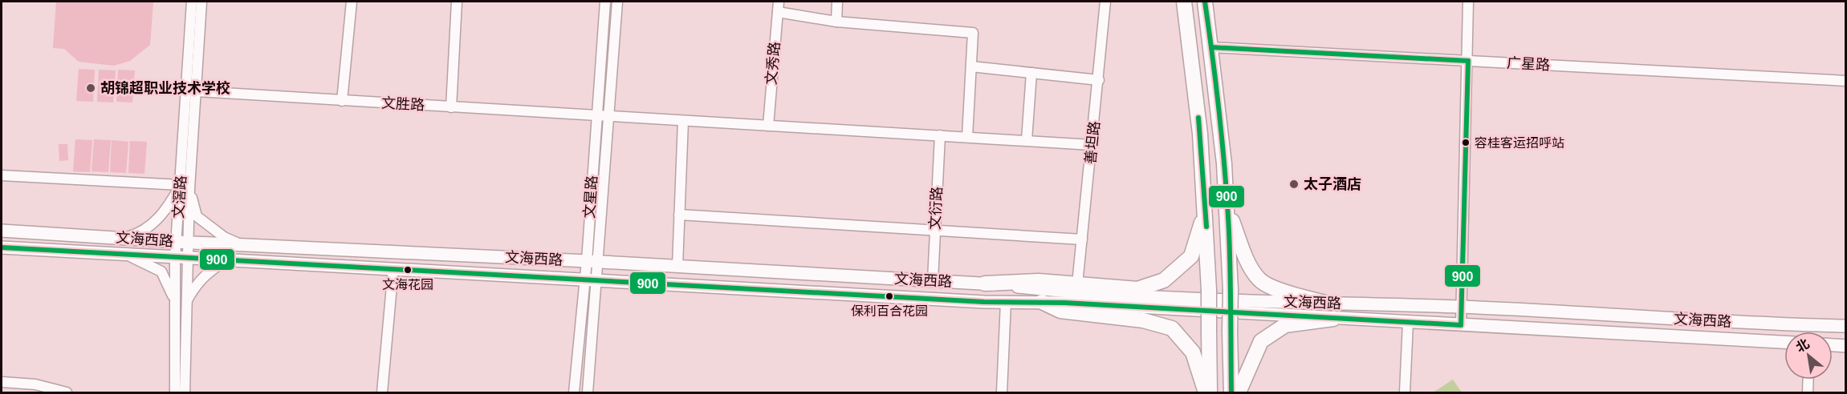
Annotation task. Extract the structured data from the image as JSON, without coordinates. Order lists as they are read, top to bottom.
{
  "streets": {
    "main road": ["文海西路"],
    "street": [
      "文秀路",
      "广星路",
      "文胜路",
      "善坦路",
      "文滘路",
      "文星路",
      "文衍路"
    ]
  },
  "crossings": [
    ["文秀路", "文胜路"],
    ["文胜路", "善坦路"],
    ["文胜路", "文滘路"],
    ["文胜路", "文星路"],
    ["文胜路", "文衍路"],
    ["文滘路", "文海西路"],
    ["文星路", "文海西路"],
    ["文衍路", "文海西路"]
  ],
  "places": [
    "胡锦超职业技术学校",
    "容桂客运招呼站",
    "太子酒店",
    "文海花园",
    "保利百合花园"
  ],
  "lines": ["transit line 900"],
  "north": "top left"
}
